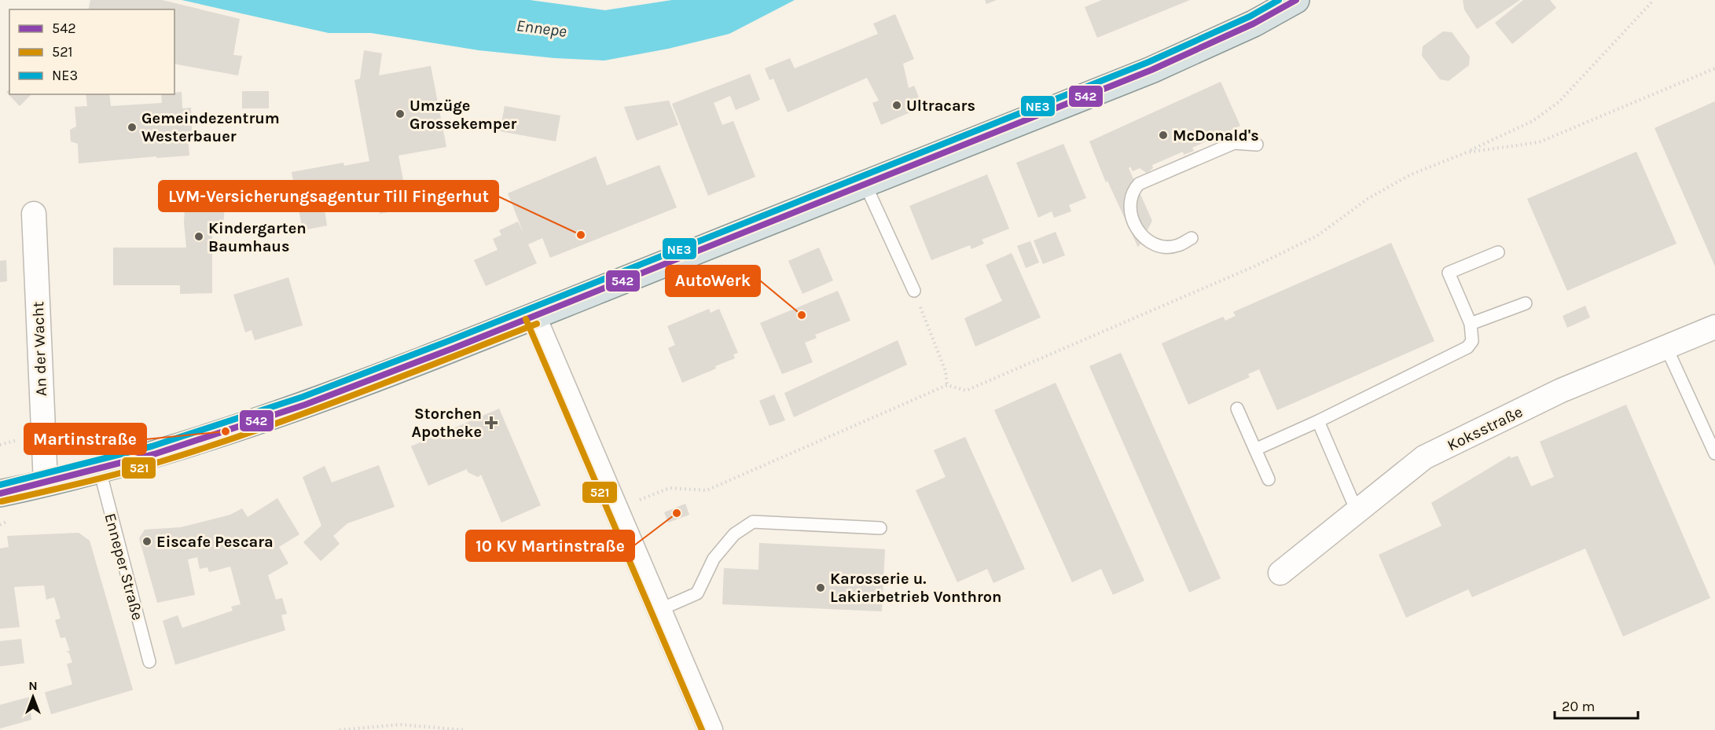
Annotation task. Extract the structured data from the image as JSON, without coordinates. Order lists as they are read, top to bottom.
{
  "streets": {
    "street": ["An der Wacht", "Koksstraße"],
    "lane": ["Enneper Straße"]
  },
  "water": ["Ennepe"],
  "places": {
    "other": [
      "Ultracars",
      "Umzüge Grossekemper",
      "Gemeindezentrum Westerbauer",
      "McDonald's",
      "LVM-Versicherungsagentur Till Fingerhut",
      "Kindergarten Baumhaus",
      "AutoWerk",
      "Martinstraße",
      "10 KV Martinstraße",
      "Eiscafe Pescara",
      "Karosserie u. Lakierbetrieb Vonthron"
    ],
    "health": ["Storchen Apotheke"]
  },
  "lines": ["transit line 542", "transit line NE3", "transit line 521"],
  "legend": ["542", "521", "NE3"],
  "scale_bar": "20 m",
  "north": "top"
}
